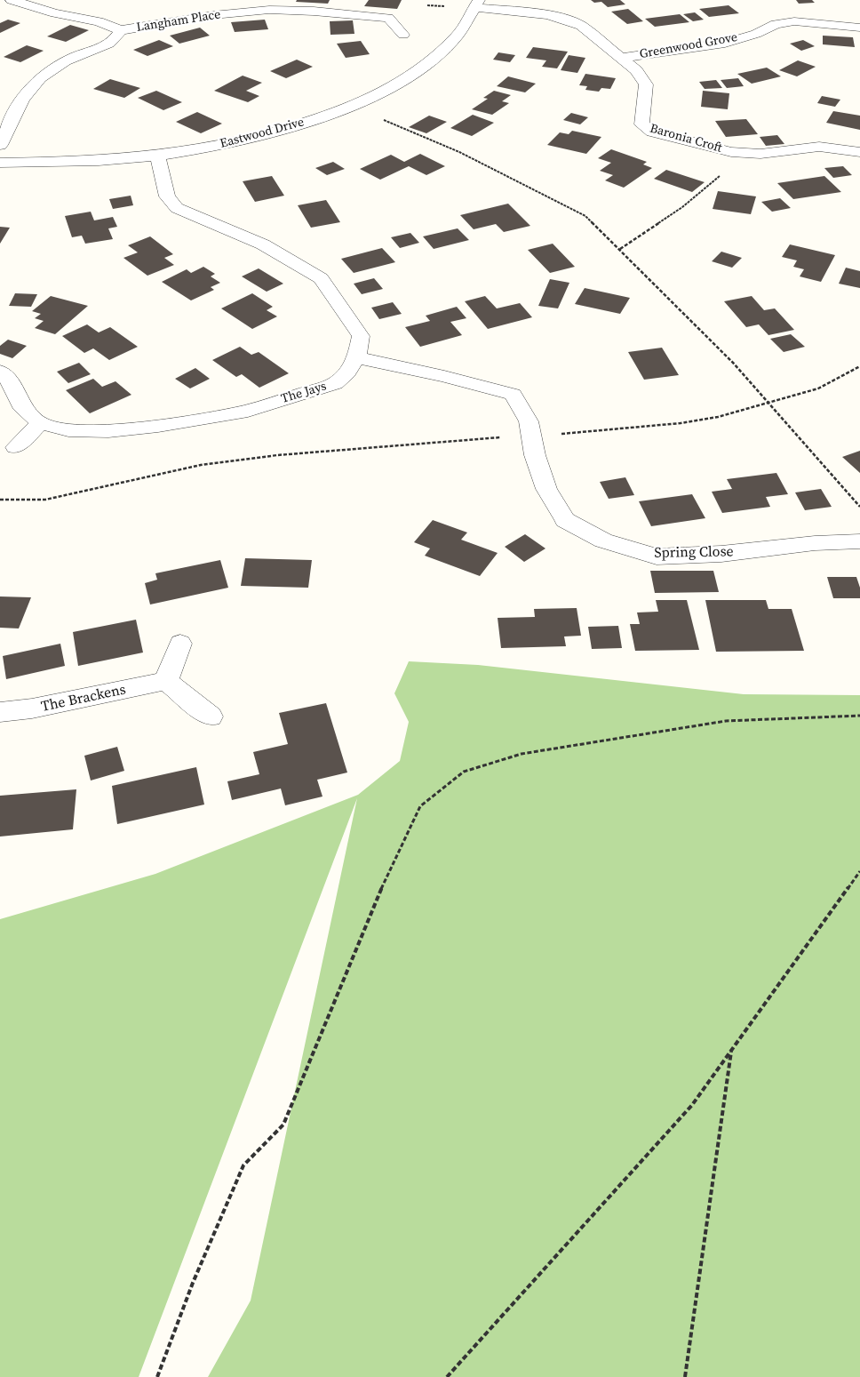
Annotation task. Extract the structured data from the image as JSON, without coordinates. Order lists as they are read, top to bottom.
{
  "streets": {
    "street": [
      "Langham Place",
      "Greenwood Grove",
      "Eastwood Drive",
      "Baronia Croft",
      "The Jays",
      "Spring Close",
      "The Brackens"
    ]
  },
  "crossings": [
    ["Greenwood Grove", "Baronia Croft"],
    ["Eastwood Drive", "Baronia Croft"],
    ["Eastwood Drive", "The Jays"],
    ["The Jays", "Spring Close"]
  ]
}
